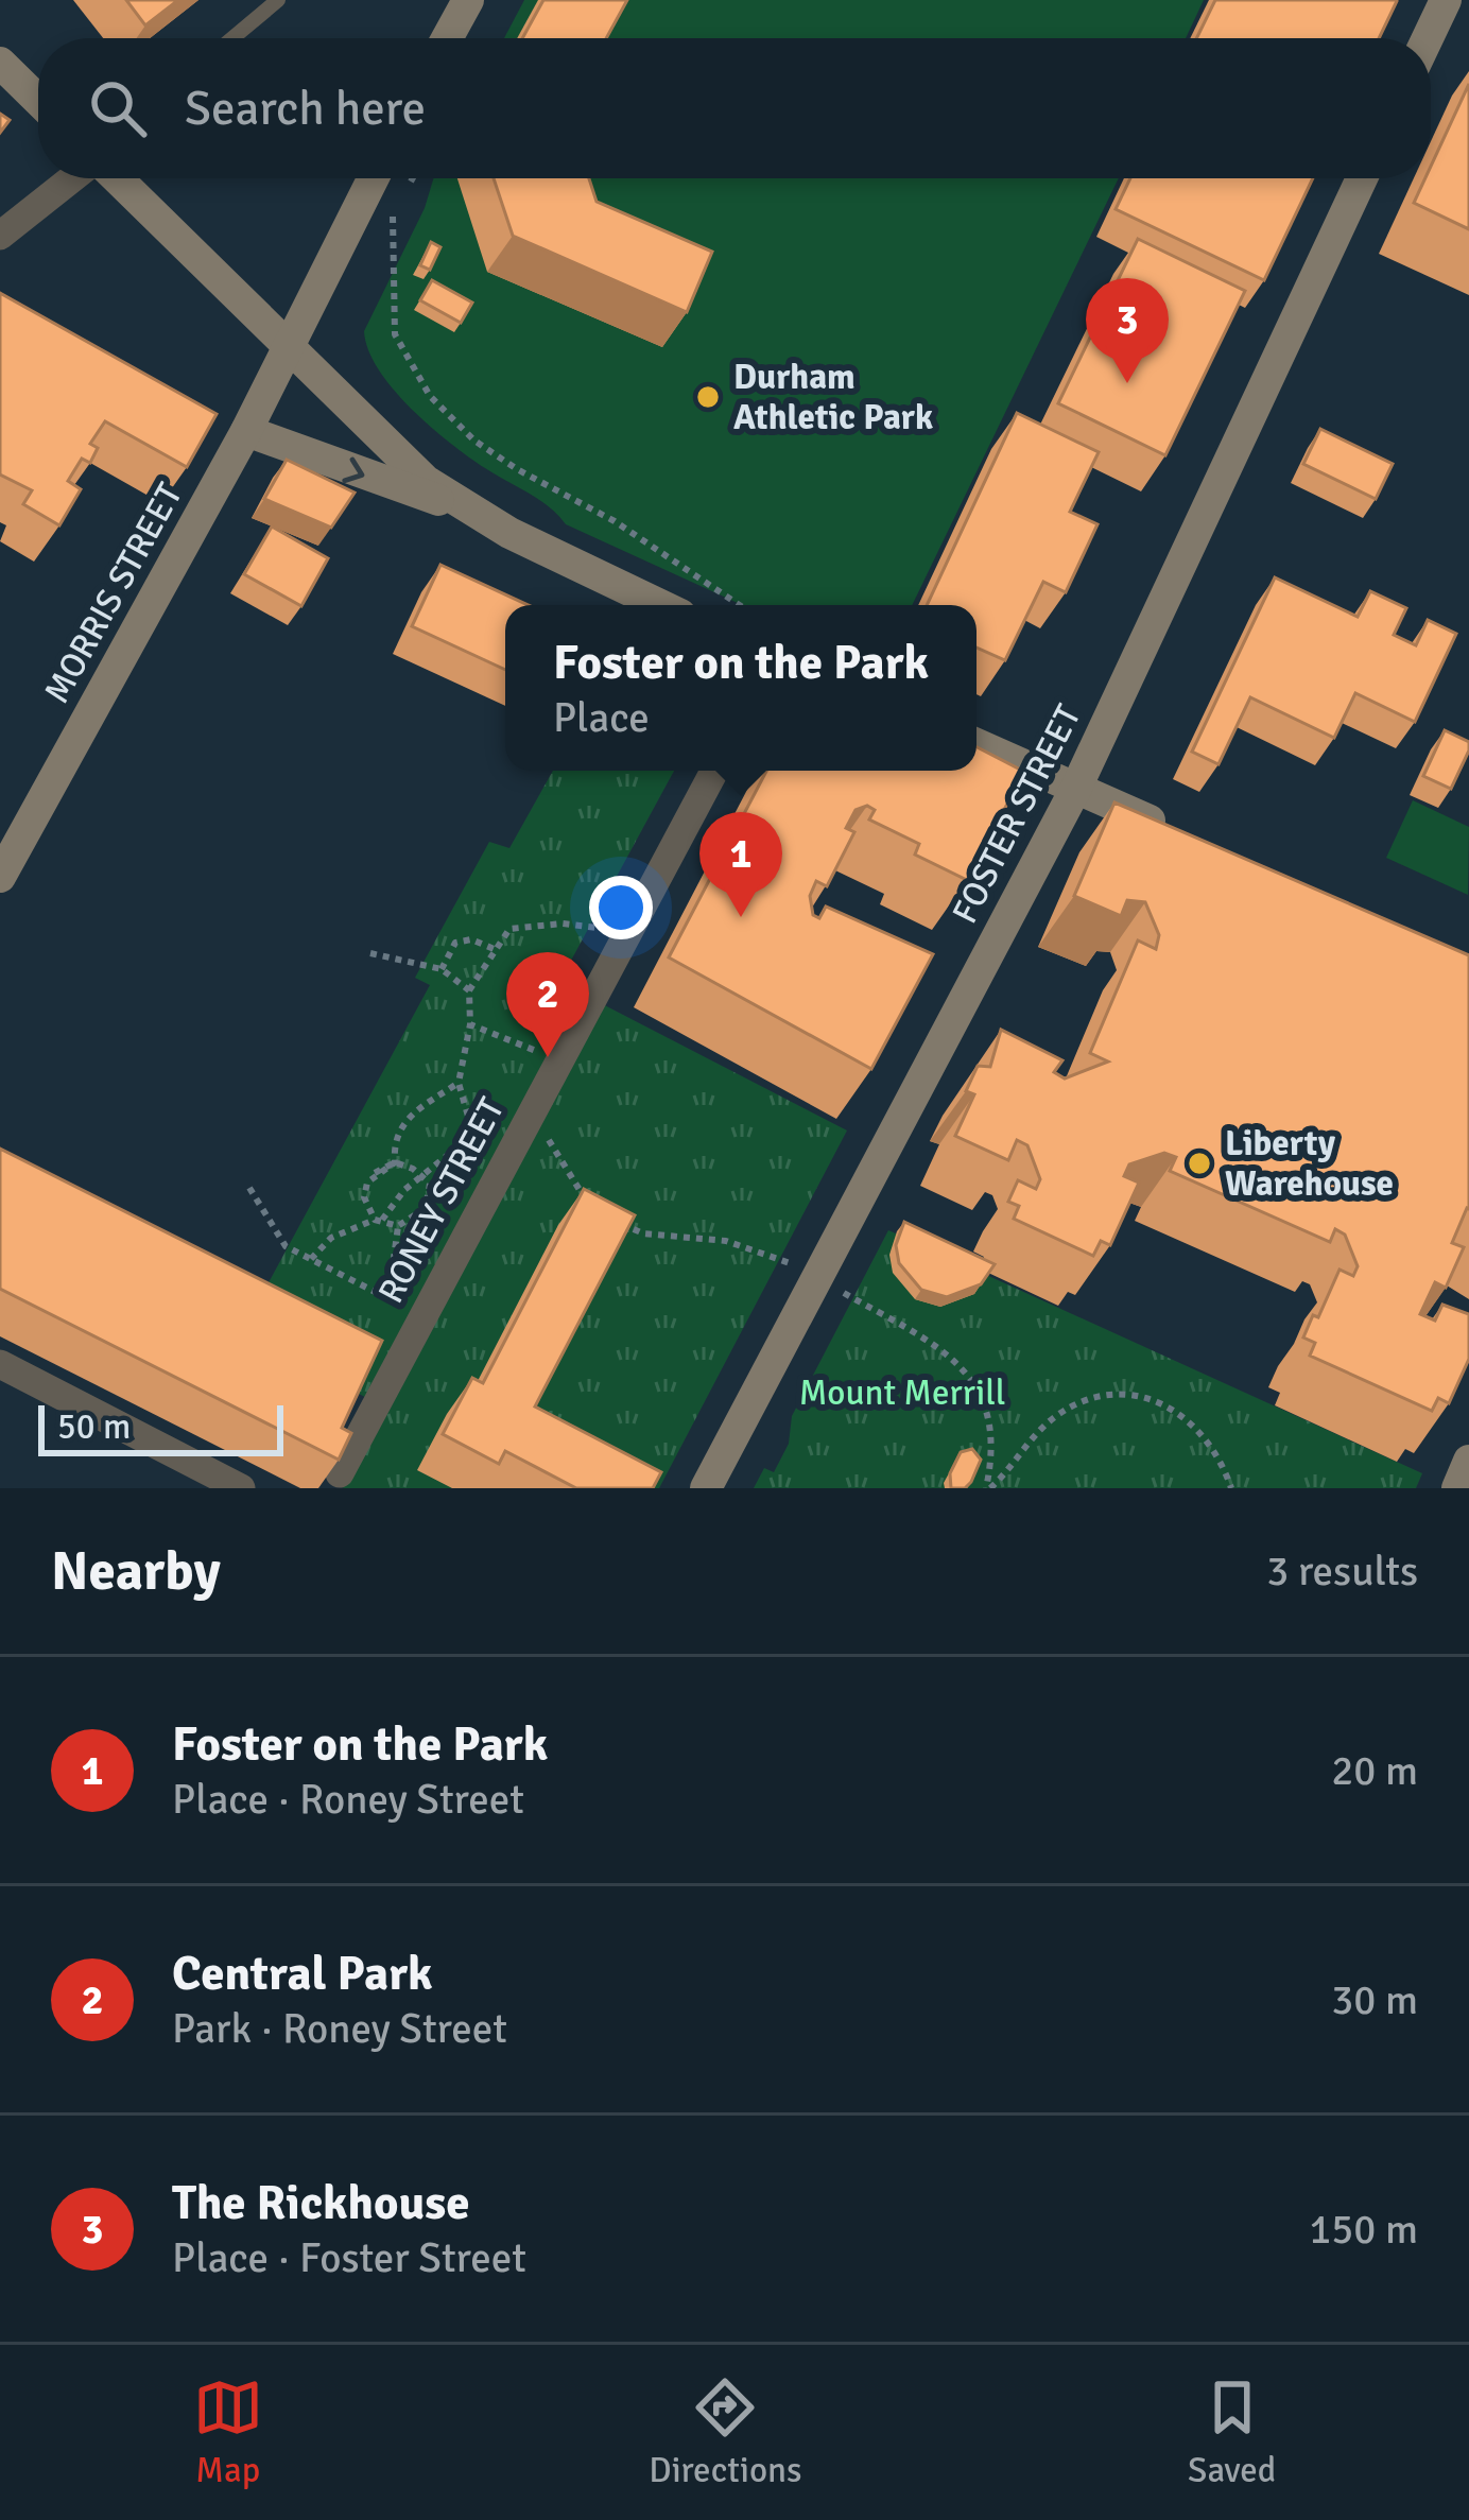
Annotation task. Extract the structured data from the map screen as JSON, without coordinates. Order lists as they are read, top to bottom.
{
  "streets": {
    "street": ["MORRIS STREET", "FOSTER STREET", "RONEY STREET"]
  },
  "parks": ["Mount Merrill"],
  "places": ["Durham Athletic Park", "Liberty Warehouse"],
  "scale_bar": "50 m",
  "page": {
    "search": "Search here",
    "pins": ["3", "1", "2"],
    "popup": ["Foster on the Park", "Place"],
    "scale": "50 m",
    "heading": ["Nearby", "3 results"],
    "list": [
      {
        "mark": "1",
        "name": "Foster on the Park",
        "note": "Place · Roney Street",
        "value": "20 m"
      },
      {
        "mark": "2",
        "name": "Central Park",
        "note": "Park · Roney Street",
        "value": "30 m"
      },
      {
        "mark": "3",
        "name": "The Rickhouse",
        "note": "Place · Foster Street",
        "value": "150 m"
      }
    ],
    "nav": ["Map", "Directions", "Saved"]
  }
}
